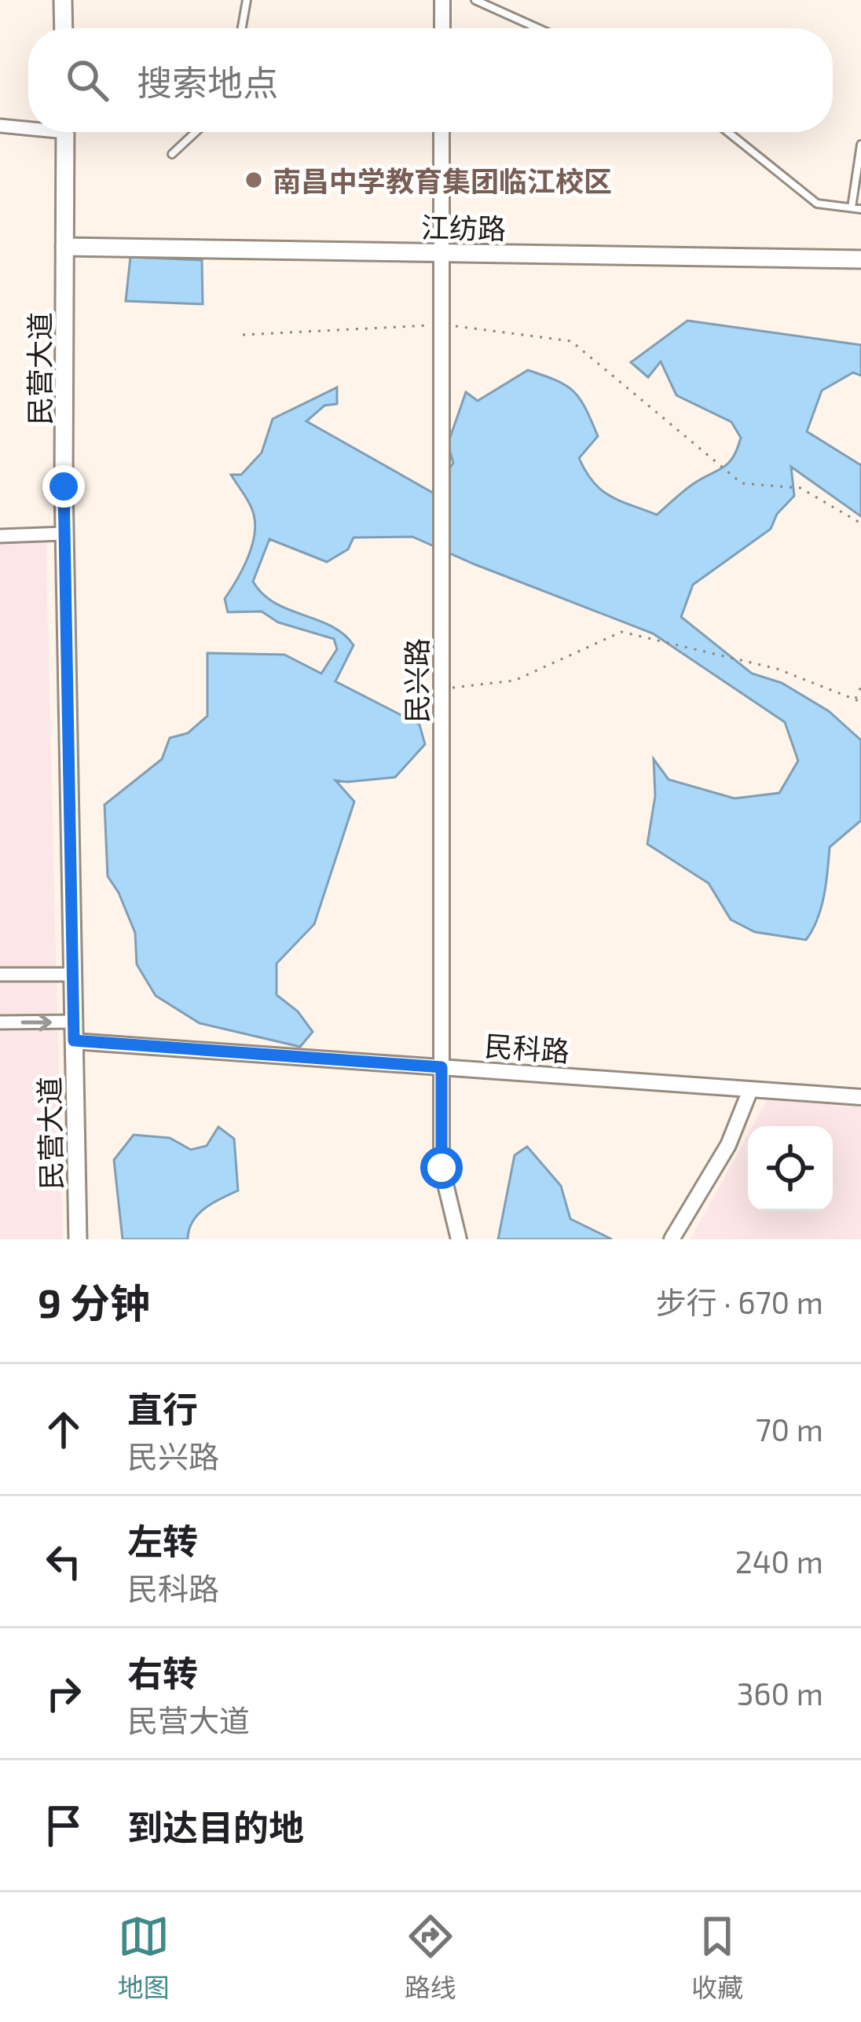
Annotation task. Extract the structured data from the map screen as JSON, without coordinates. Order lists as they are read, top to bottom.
{
  "streets": {
    "main road": ["江纺路", "民营大道"],
    "street": ["民兴路", "民科路"]
  },
  "crossings": [
    ["江纺路", "民营大道"],
    ["江纺路", "民兴路"],
    ["民营大道", "民科路"],
    ["民兴路", "民科路"]
  ],
  "places": ["南昌中学教育集团临江校区"],
  "page": {
    "search": "搜索地点",
    "heading": ["9 分钟", "步行 · 670 m"],
    "list": [
      ["直行", "民兴路", "70 m"],
      ["左转", "民科路", "240 m"],
      ["右转", "民营大道", "360 m"],
      "到达目的地"
    ],
    "nav": ["地图", "路线", "收藏"]
  }
}
